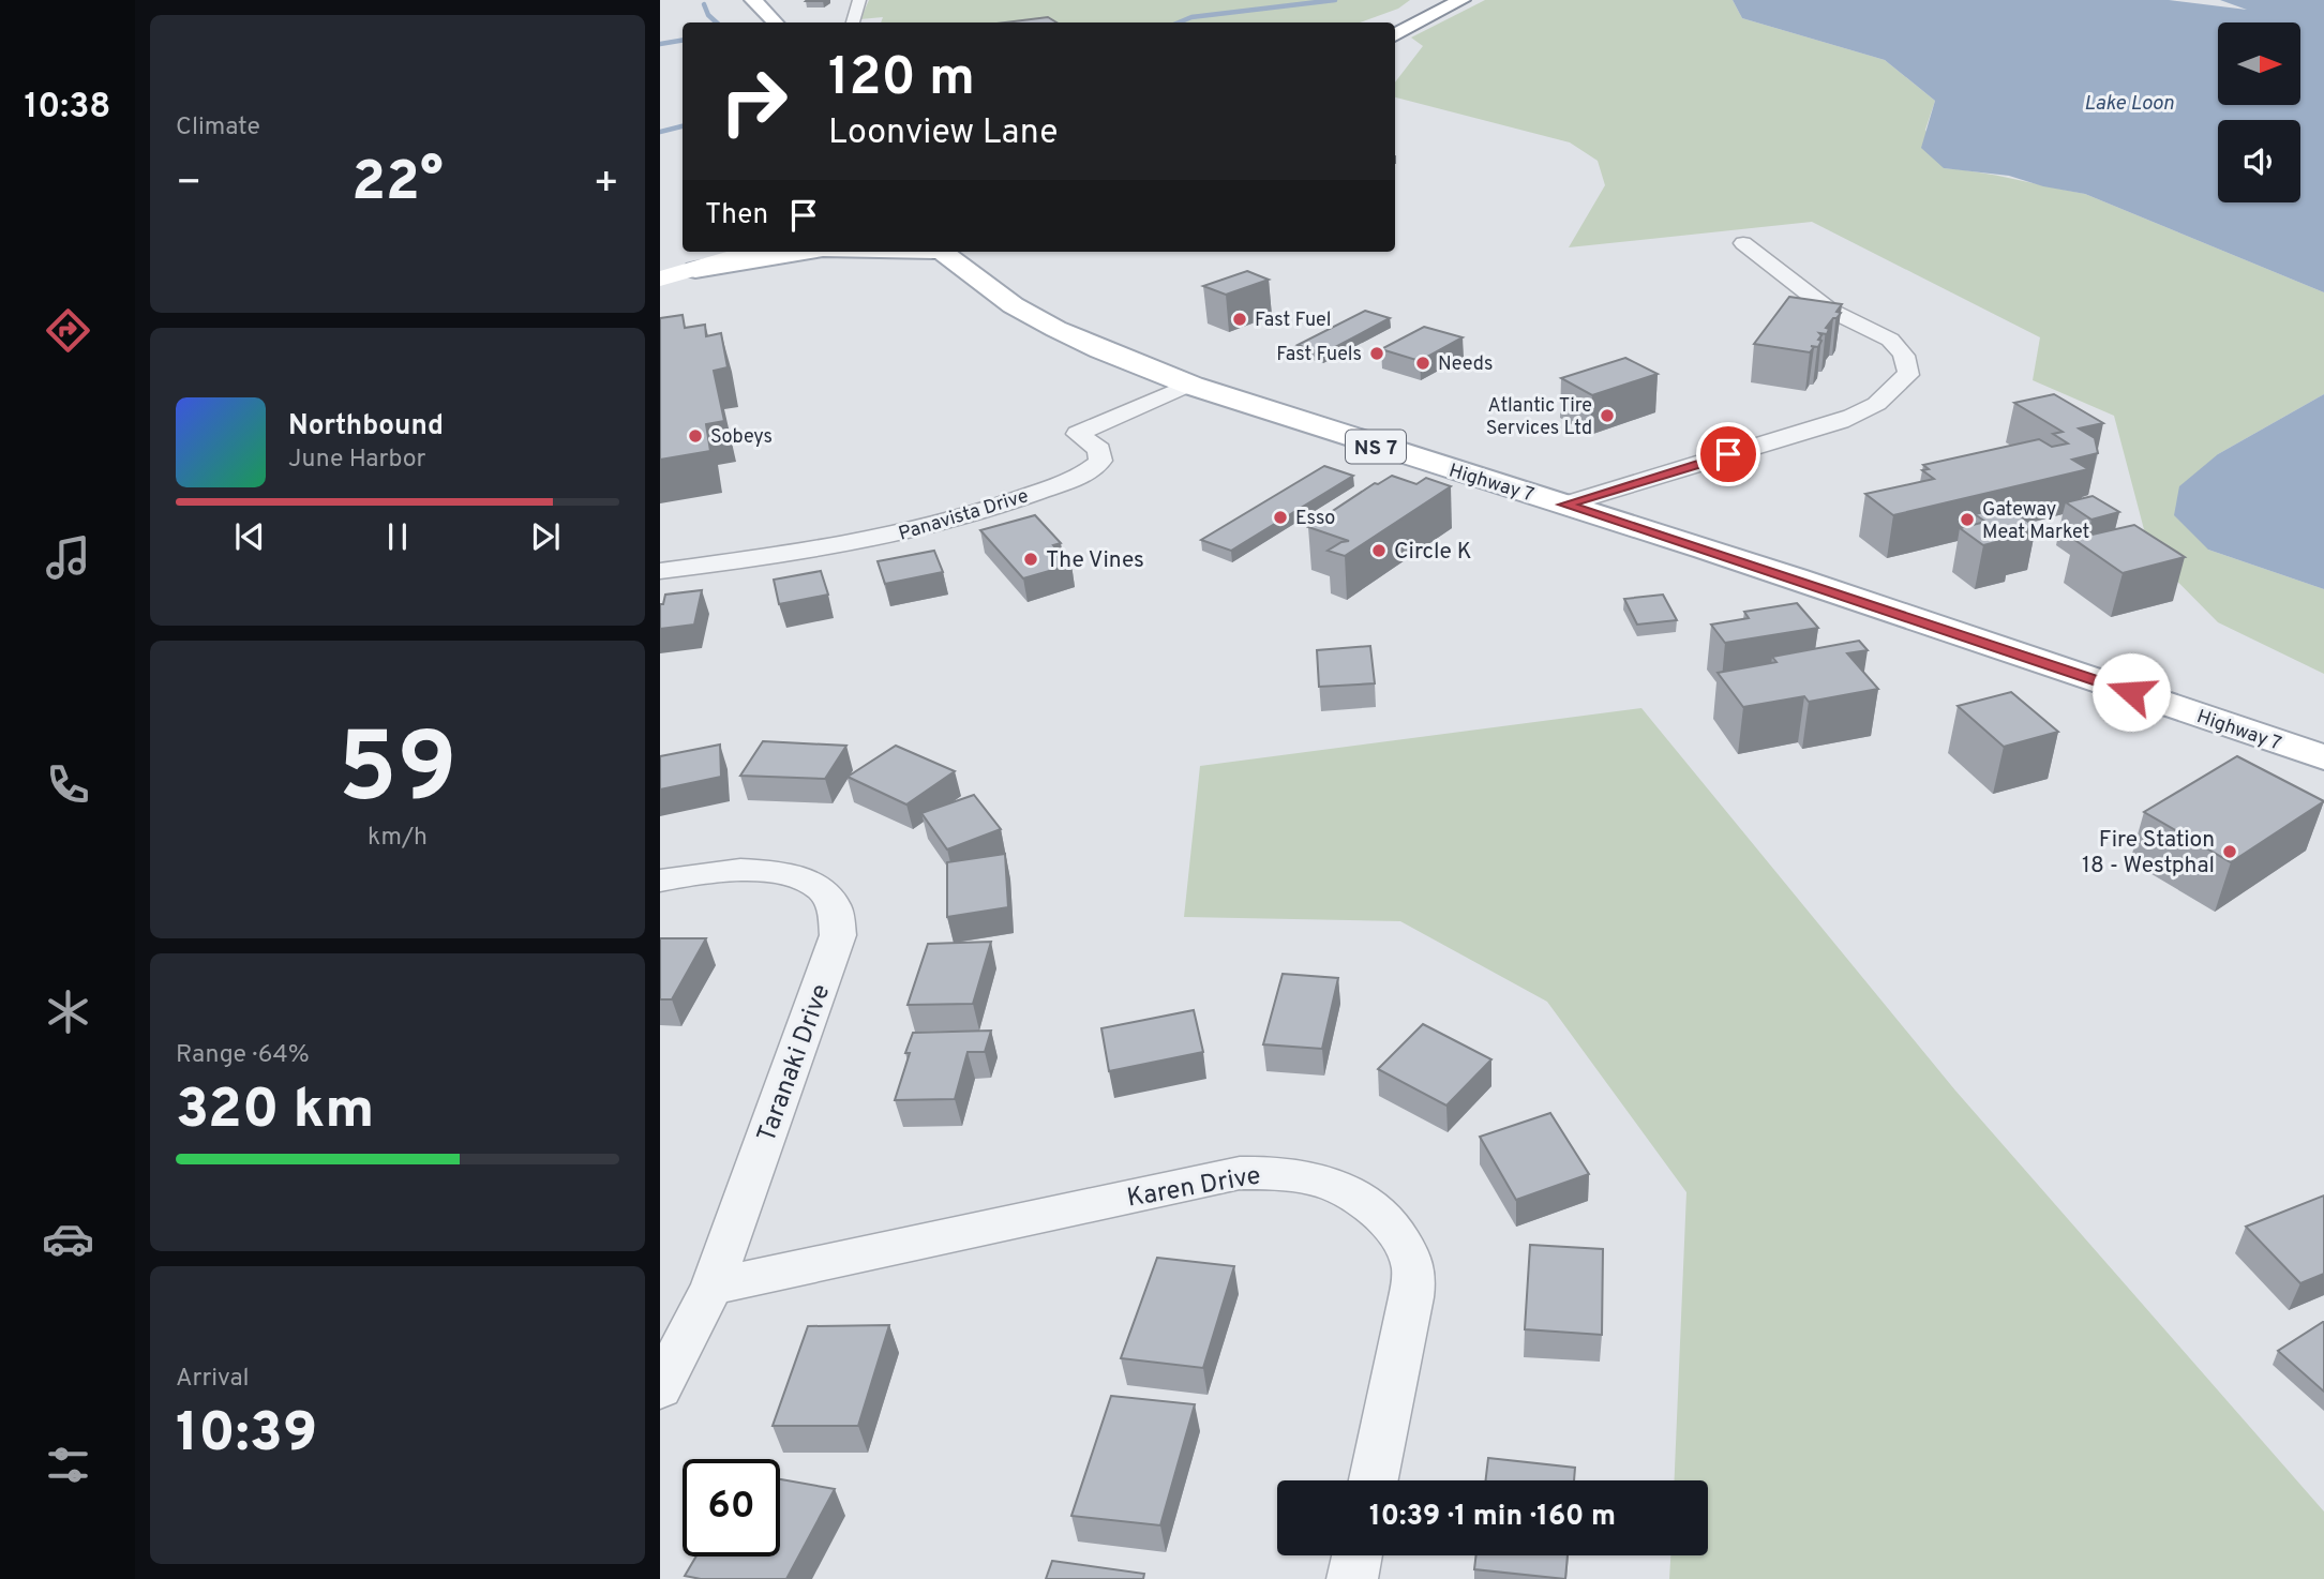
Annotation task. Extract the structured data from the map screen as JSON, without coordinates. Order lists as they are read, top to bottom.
{
  "streets": {
    "main road": ["NS 7", "Highway 7"],
    "street": ["Panavista Drive", "Taranaki Drive", "Karen Drive"]
  },
  "crossings": [
    ["Highway 7", "Panavista Drive"],
    ["Taranaki Drive", "Karen Drive"]
  ],
  "water": ["Lake Loon"],
  "places": [
    "Fast Fuel",
    "Fast Fuels",
    "Needs",
    "Atlantic Tire Services Ltd",
    "Sobeys",
    "Esso",
    "Gateway Meat Market",
    "Circle K",
    "The Vines",
    "Fire Station 18 - Westphal"
  ],
  "north": "right",
  "page": {
    "tabs": "10:38",
    "tile": [
      "Climate",
      ["59", "km/h"],
      ["Range · 64%", "320 km"],
      ["Arrival", "10:39"]
    ],
    "turn": ["120 m", "Loonview Lane"],
    "heat": ["−", "22°", "+"],
    "then": "Then",
    "song": ["Northbound", "June Harbor"],
    "limit": "60",
    "trip": "10:39 · 1 min · 160 m"
  }
}
